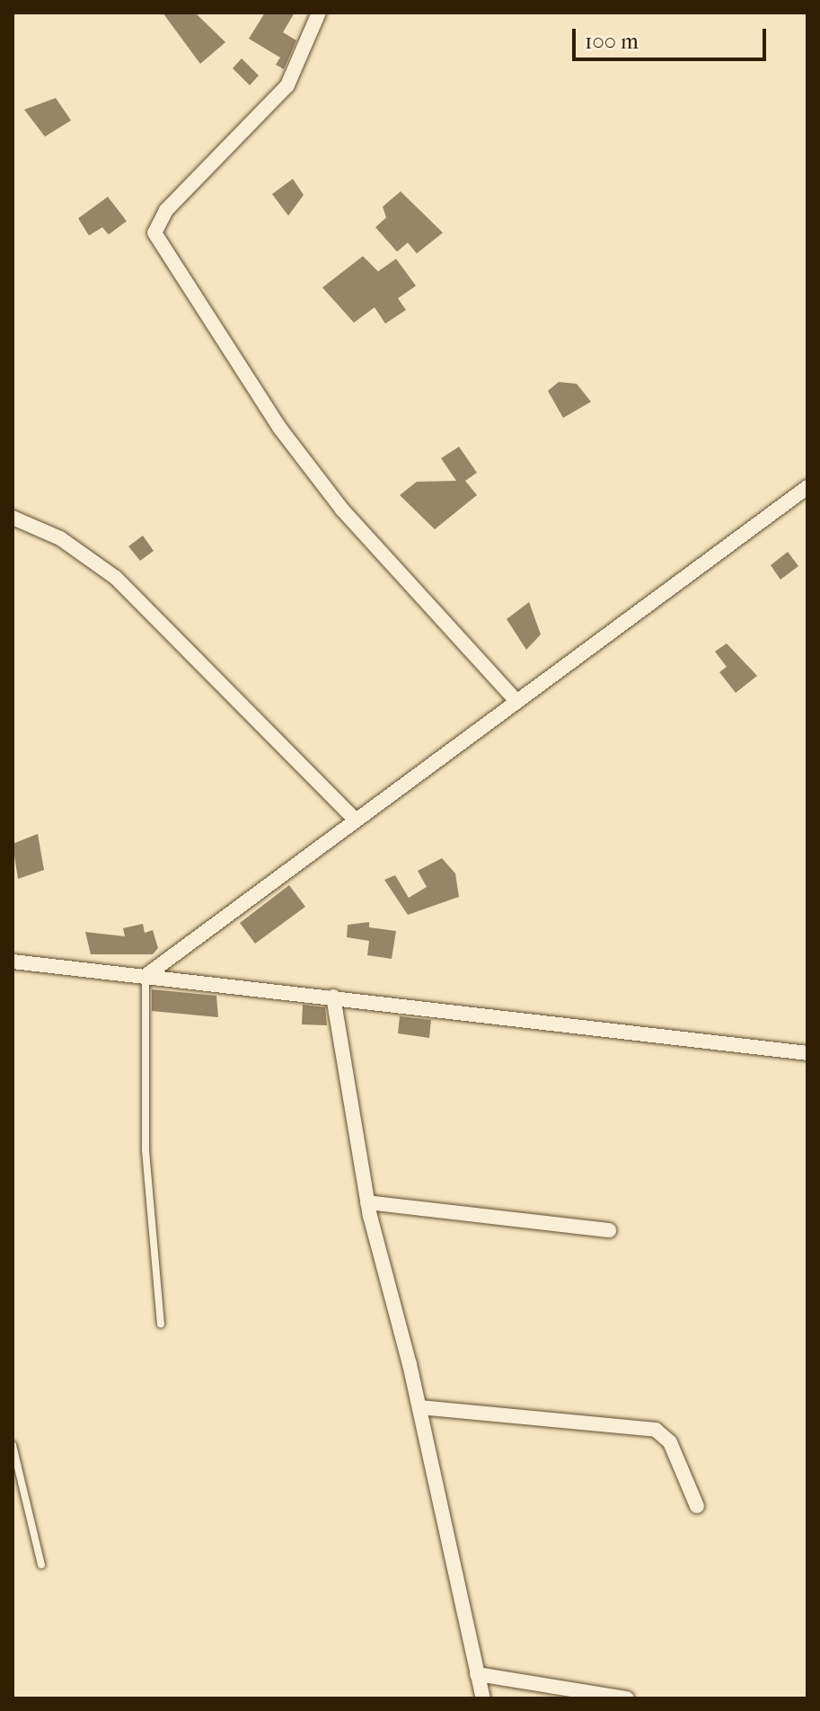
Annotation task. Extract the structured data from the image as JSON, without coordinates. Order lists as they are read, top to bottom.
{
  "scale_bar": "100 m"
}
